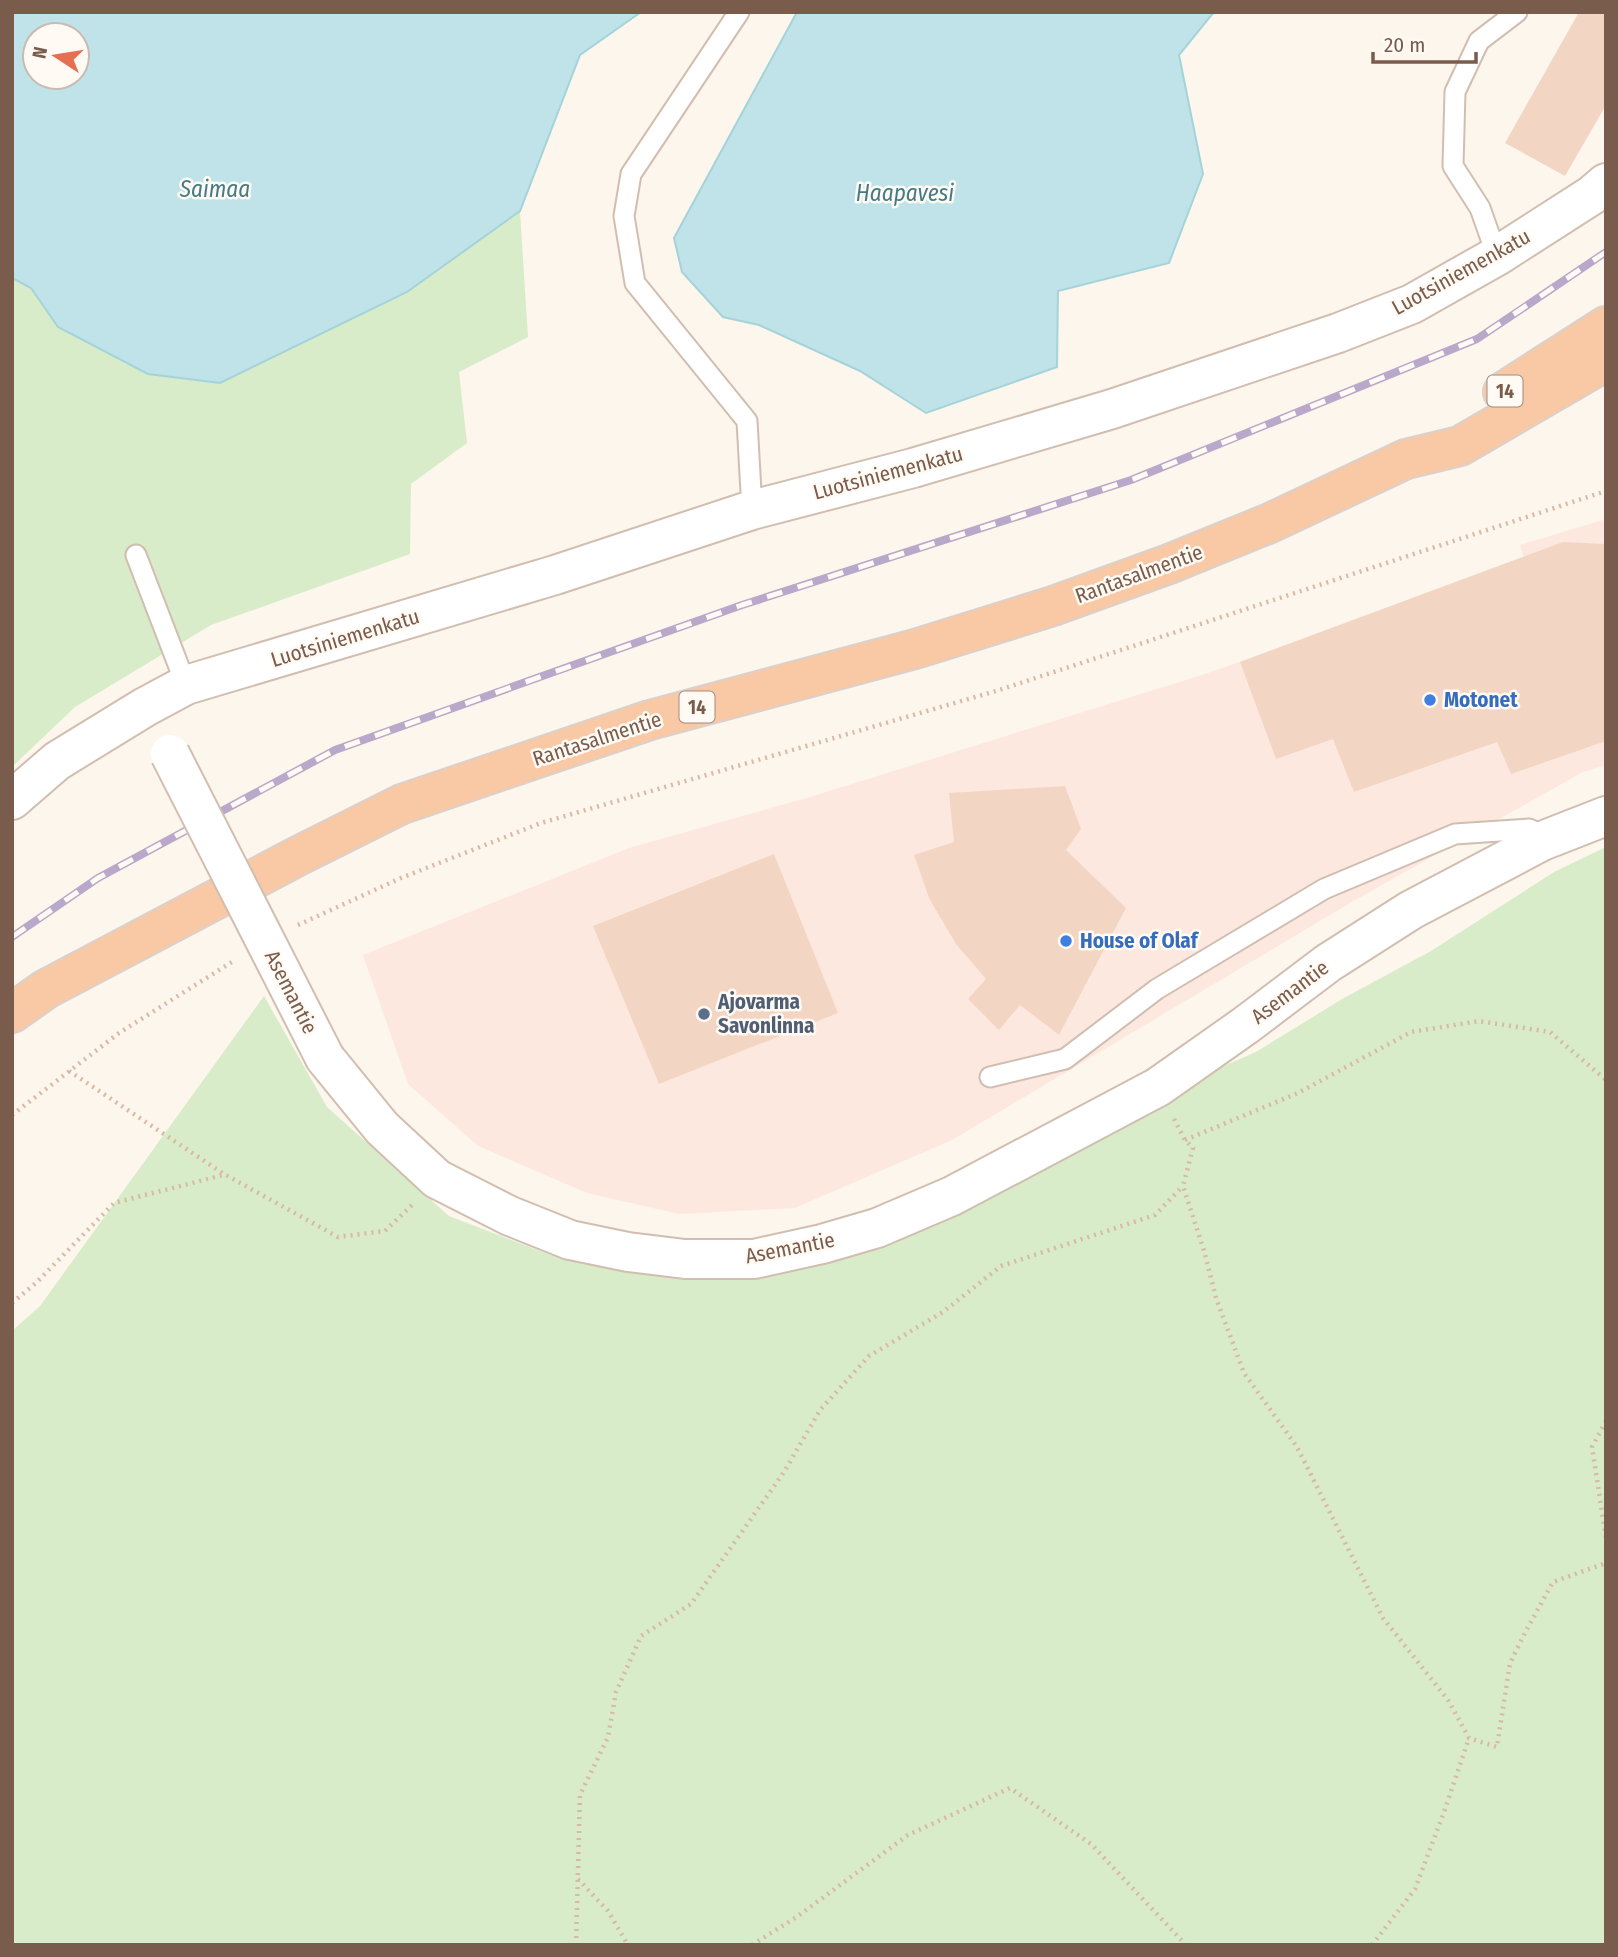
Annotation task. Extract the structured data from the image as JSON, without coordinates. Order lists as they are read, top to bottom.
{
  "streets": {
    "highway": ["14", "Rantasalmentie"],
    "street": ["Luotsiniemenkatu", "Asemantie"]
  },
  "crossings": [
    ["Luotsiniemenkatu", "Asemantie"]
  ],
  "water": ["Saimaa", "Haapavesi"],
  "places": ["Motonet", "House of Olaf", "Ajovarma Savonlinna"],
  "scale_bar": "20 m",
  "north": "left"
}
